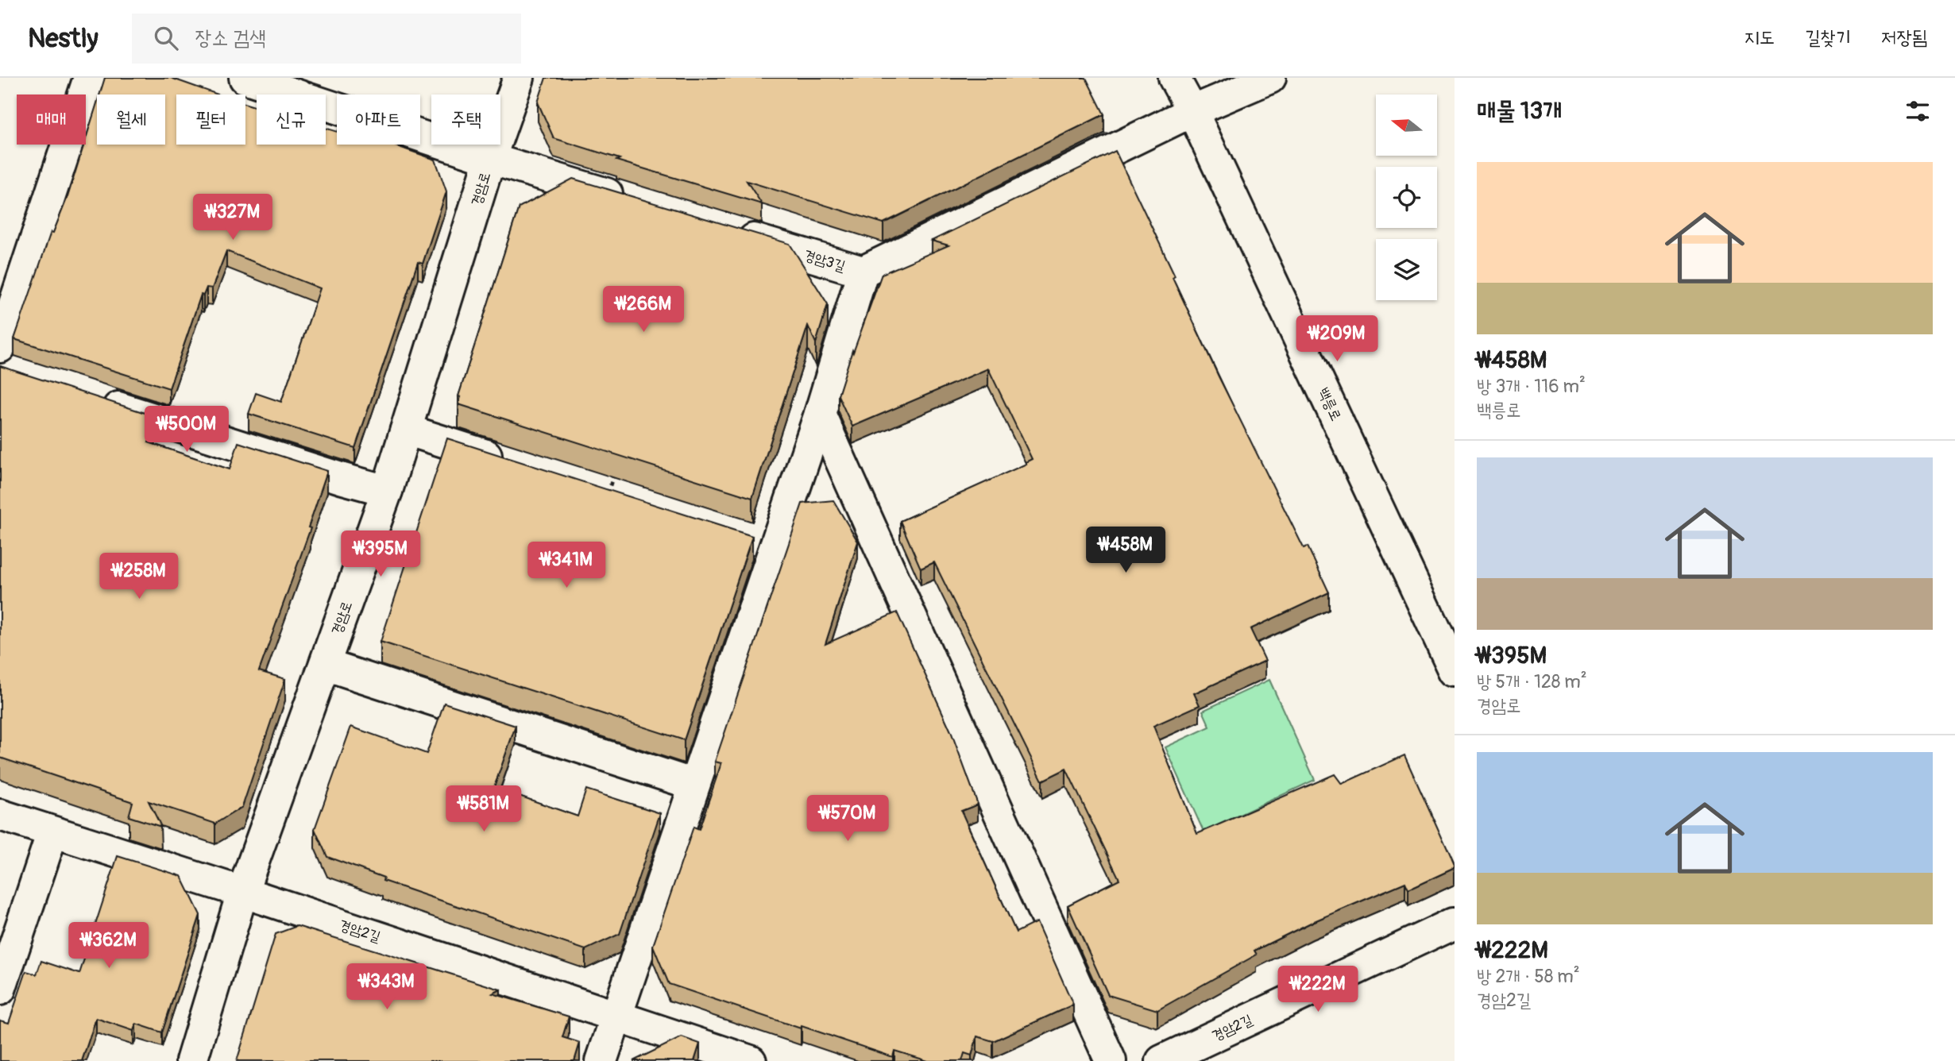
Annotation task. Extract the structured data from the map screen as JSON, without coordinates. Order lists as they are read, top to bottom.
{
  "streets": {
    "street": [
      "경암로",
      "경암3길",
      "백릉로",
      "경암2길"
    ]
  },
  "crossings": [
    ["경암로", "경암2길"],
    ["경암3길", "백릉로"]
  ],
  "north": "left",
  "page": {
    "header": "Nestly",
    "search": "장소 검색",
    "nav": ["지도", "길찾기", "저장됨"],
    "heading": "매물 13개",
    "chip": [
      "매매",
      "월세",
      "필터",
      "신규",
      "아파트",
      "주택"
    ],
    "list": [
      {
        "name": "₩458M",
        "note": "방 3개 · 116 m² · 백릉로"
      },
      {
        "name": "₩395M",
        "note": "방 5개 · 128 m² · 경암로"
      },
      {
        "name": "₩222M",
        "note": "방 2개 · 58 m² · 경암2길"
      }
    ],
    "price": [
      "₩327M",
      "₩266M",
      "₩209M",
      "₩500M",
      "₩458M",
      "₩395M",
      "₩341M",
      "₩258M",
      "₩581M",
      "₩570M",
      "₩362M",
      "₩343M",
      "₩222M"
    ]
  }
}
